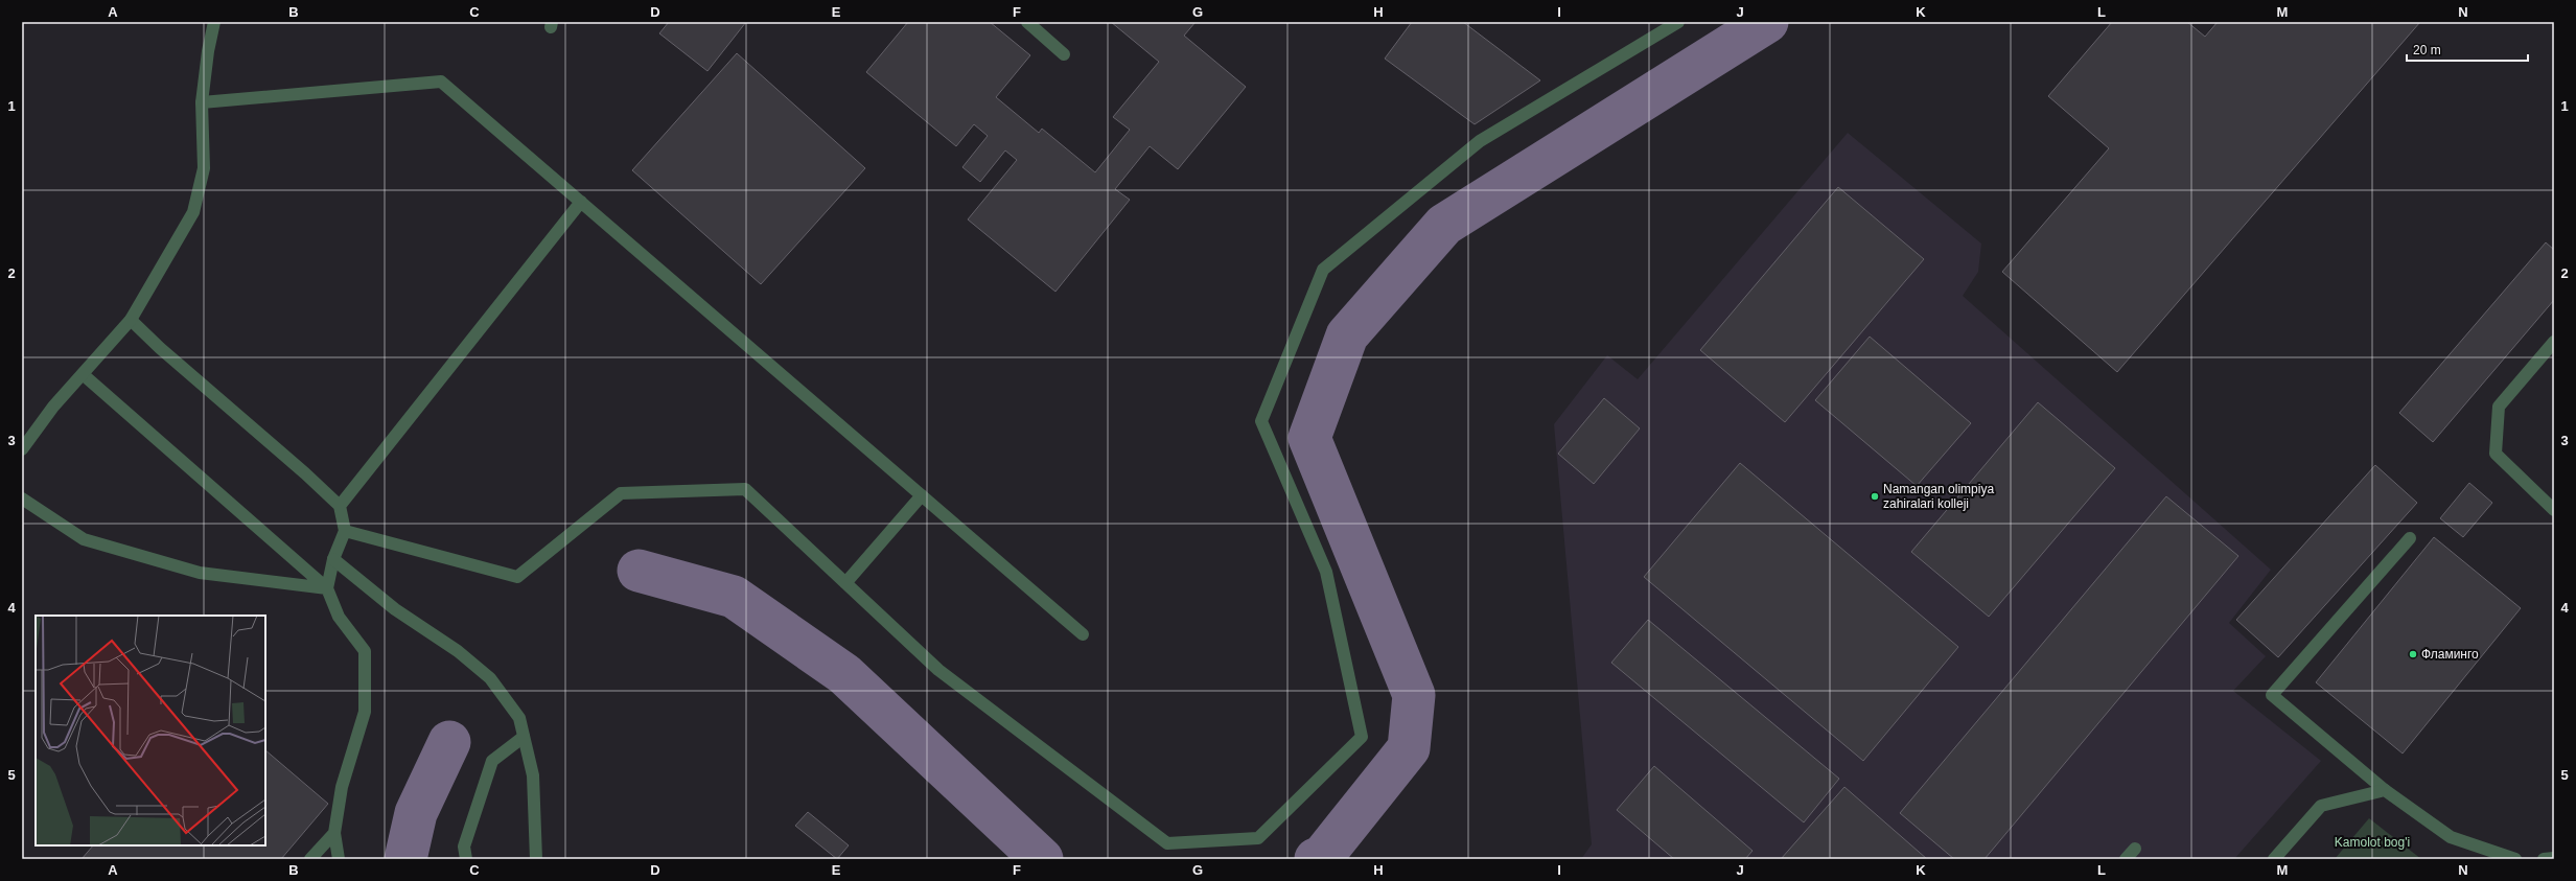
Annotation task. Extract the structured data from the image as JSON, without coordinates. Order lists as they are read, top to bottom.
{
  "parks": ["Kamolot bog'i"],
  "places": ["Namangan olimpiya zahiralari kolleji", "Фламинго"],
  "scale_bar": "20 m",
  "grid": {
    "columns": [
      "A",
      "B",
      "C",
      "D",
      "E",
      "F",
      "G",
      "H",
      "I",
      "J",
      "K",
      "L",
      "M",
      "N"
    ],
    "rows": [
      "1",
      "2",
      "3",
      "4",
      "5"
    ]
  }
}
